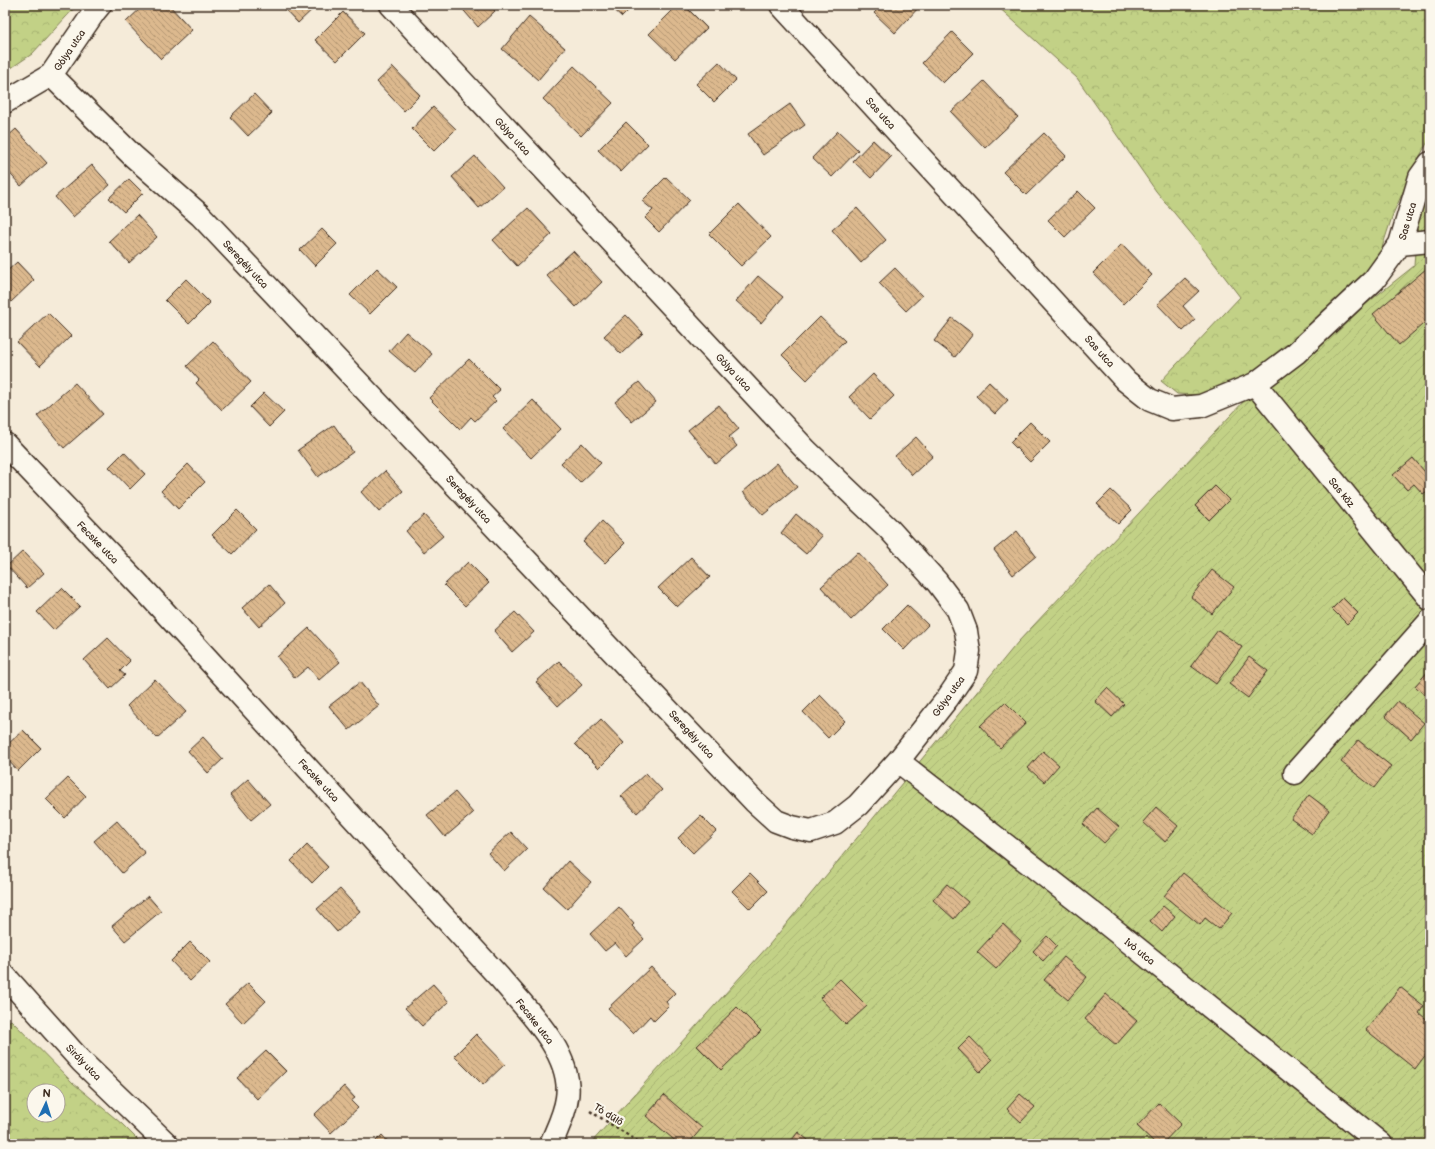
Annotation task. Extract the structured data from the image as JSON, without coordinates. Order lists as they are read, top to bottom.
{
  "streets": {
    "street": [
      "Gólya utca",
      "Sas utca",
      "Seregély utca",
      "Sas köz",
      "Fecske utca",
      "Ivó utca",
      "Sirály utca"
    ],
    "path": ["Tó dűlő"]
  },
  "crossings": [
    ["Gólya utca", "Seregély utca"],
    ["Gólya utca", "Ivó utca"],
    ["Sas utca", "Sas köz"],
    ["Seregély utca", "Ivó utca"],
    ["Fecske utca", "Tó dűlő"]
  ],
  "north": "top"
}
